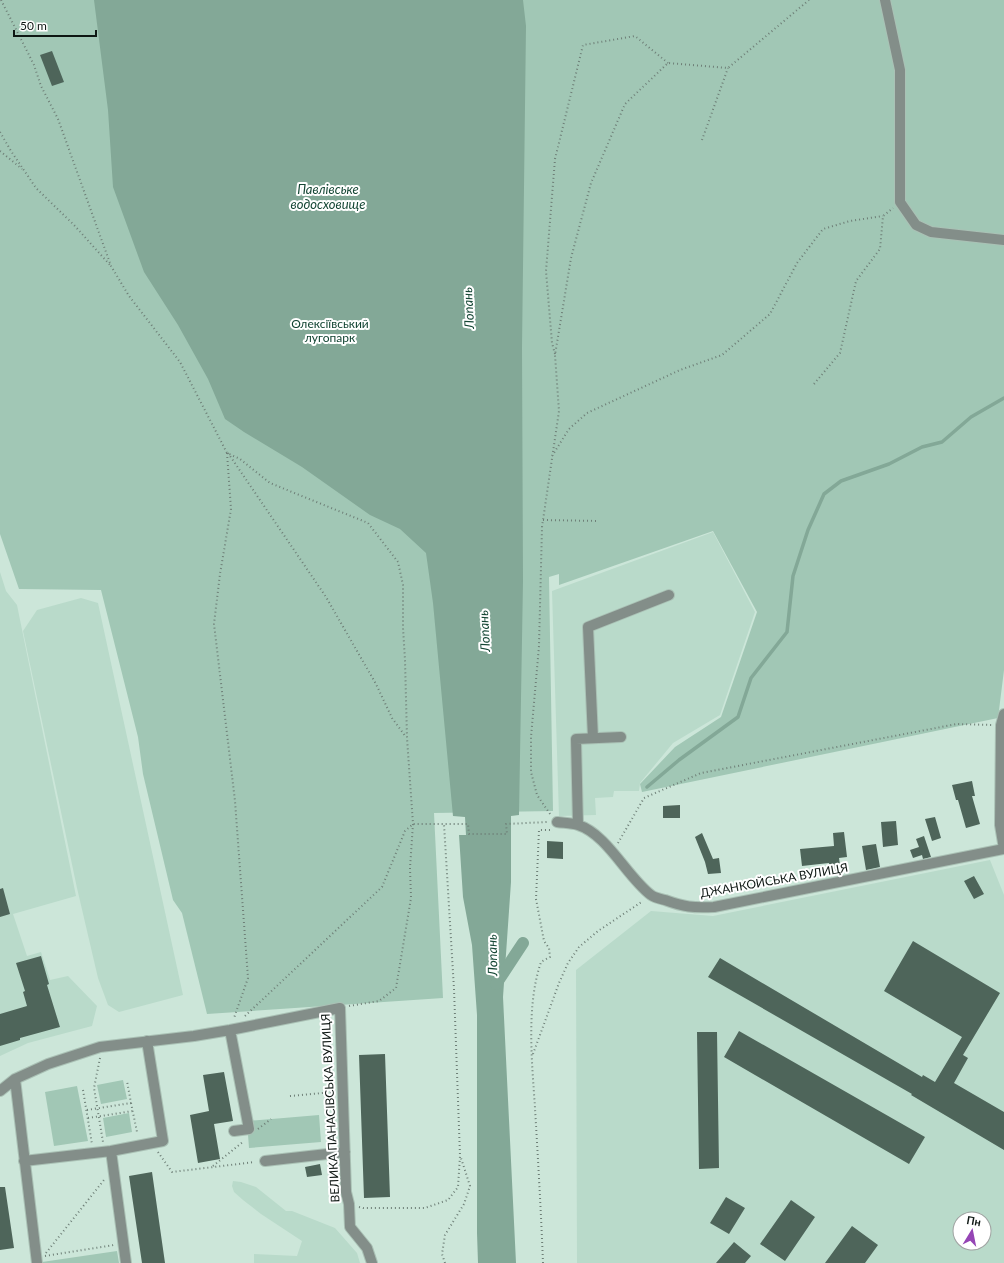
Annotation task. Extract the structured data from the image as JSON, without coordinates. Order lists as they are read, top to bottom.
{
  "streets": {
    "street": ["ДЖАНКОЙСЬКА ВУЛИЦЯ", "ВЕЛИКА ПАНАСІВСЬКА ВУЛИЦЯ"]
  },
  "water": ["Павлівське водосховище", "Лопань"],
  "parks": ["Олексіївський лугопарк"],
  "scale_bar": "50 m",
  "north": "top"
}
